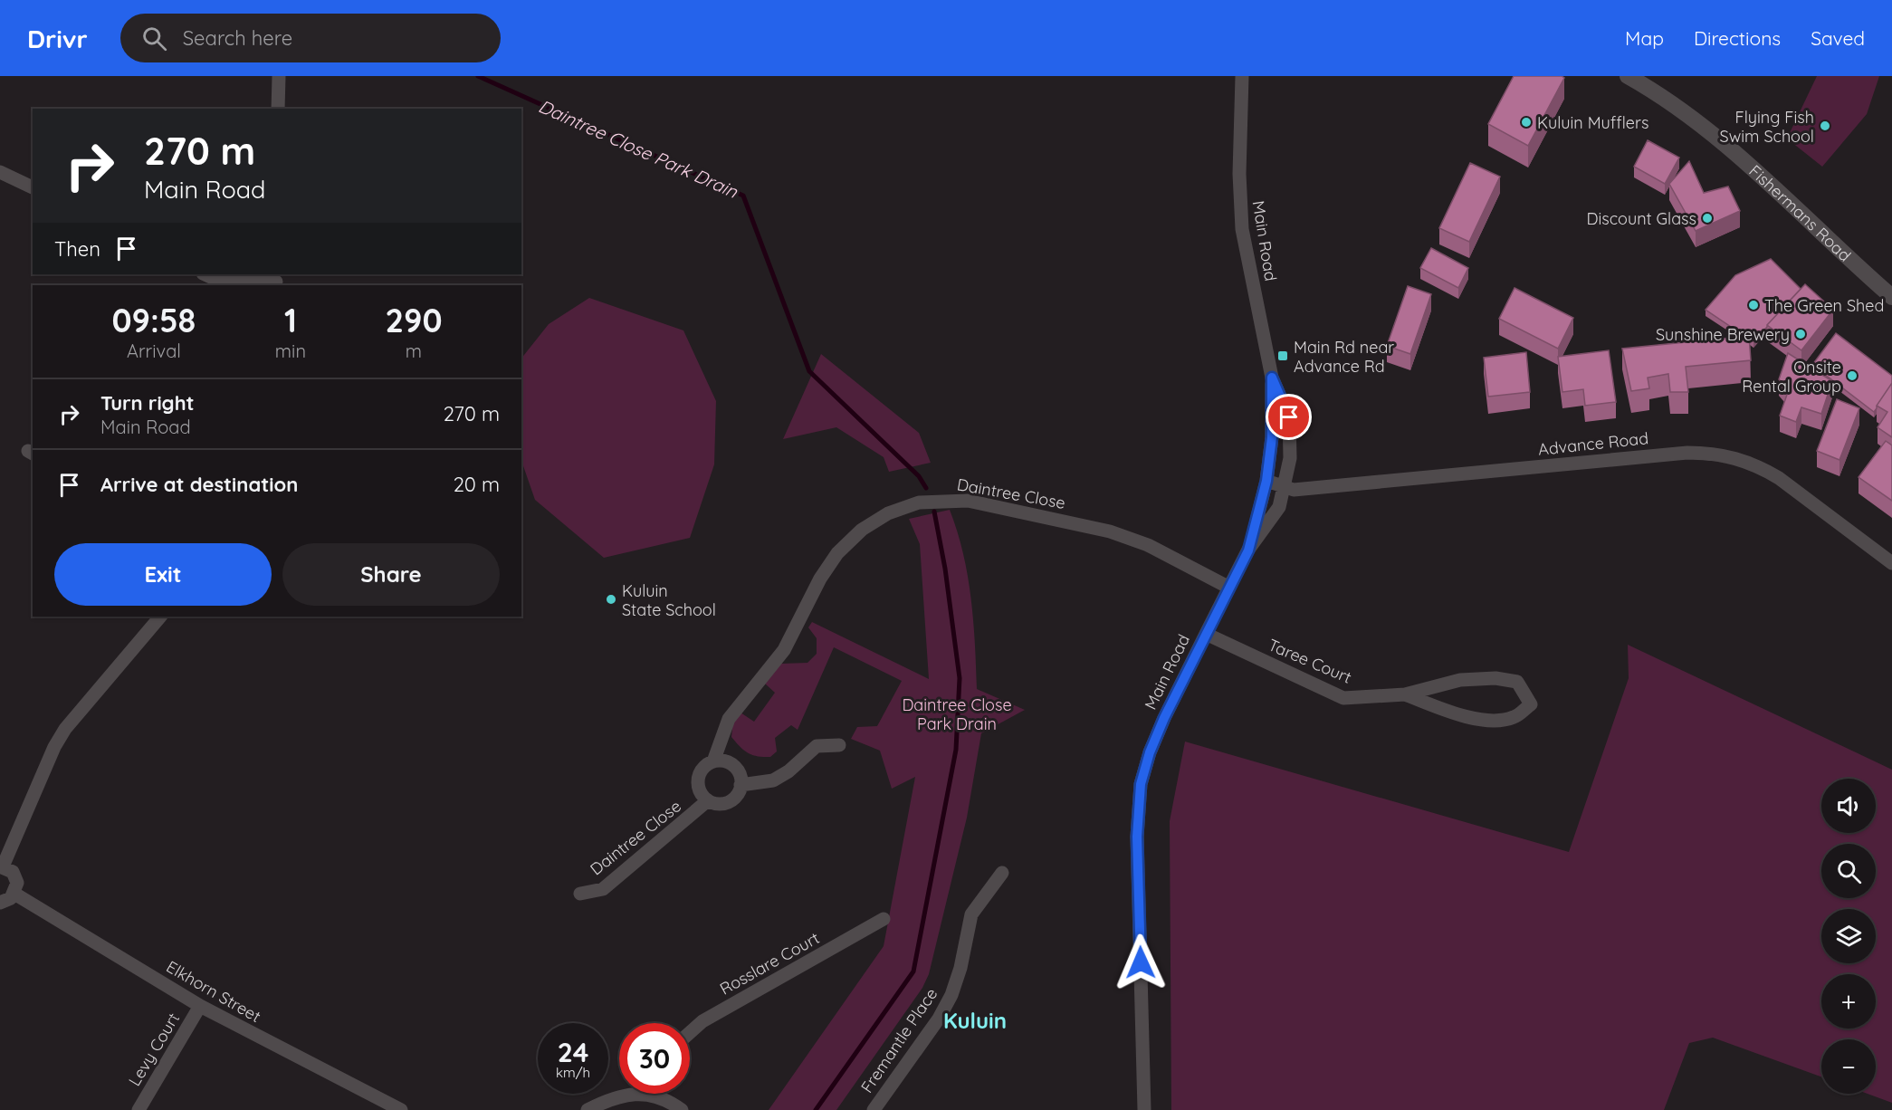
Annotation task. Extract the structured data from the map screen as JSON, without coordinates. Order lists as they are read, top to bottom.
{
  "streets": {
    "main road": ["Fishermans Road"],
    "street": [
      "Main Road",
      "Advance Road",
      "Daintree Close",
      "Taree Court",
      "Rosslare Court",
      "Elkhorn Street",
      "Fremantle Place",
      "Levy Court"
    ]
  },
  "crossings": [
    ["Main Road", "Advance Road"],
    ["Main Road", "Daintree Close"],
    ["Main Road", "Taree Court"],
    ["Elkhorn Street", "Levy Court"]
  ],
  "districts": ["Kuluin"],
  "water": ["Daintree Close Park Drain"],
  "parks": ["Daintree Close Park Drain"],
  "places": {
    "other": [
      "Kuluin Mufflers",
      "Flying Fish Swim School",
      "Discount Glass",
      "The Green Shed",
      "Sunshine Brewery",
      "Onsite Rental Group",
      "Kuluin State School"
    ],
    "transit": ["Main Rd near Advance Rd"]
  },
  "page": {
    "header": "Drivr",
    "search": "Search here",
    "nav": ["Map", "Directions", "Saved"],
    "turn": ["270 m", "Main Road"],
    "then": "Then",
    "eta": [
      "09:58",
      "Arrival",
      "1",
      "min",
      "290",
      "m"
    ],
    "list": [
      {
        "name": "Turn right",
        "note": "Main Road",
        "value": "270 m"
      },
      {
        "name": "Arrive at destination",
        "value": "20 m"
      }
    ],
    "buttons": ["Exit", "Share"],
    "map_buttons": ["+", "−"],
    "speed": "24 km/h",
    "limit": "30"
  }
}
